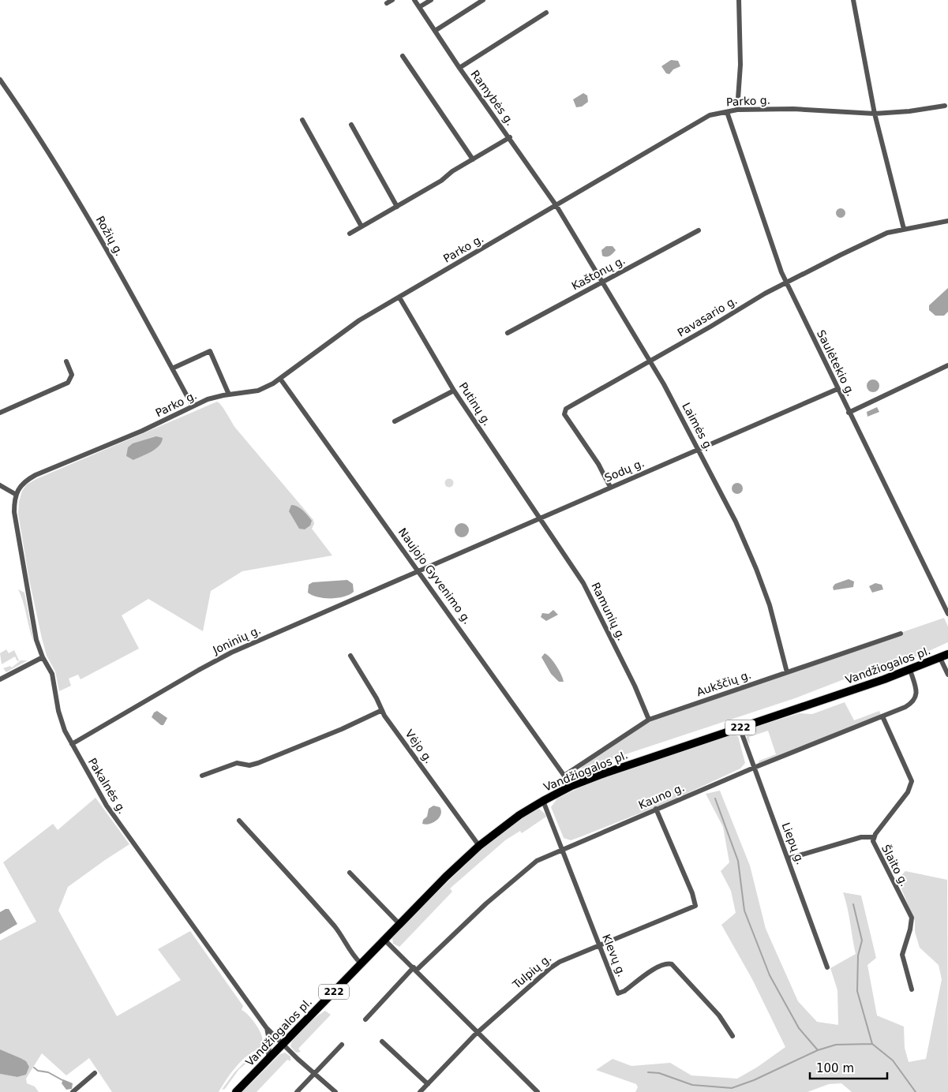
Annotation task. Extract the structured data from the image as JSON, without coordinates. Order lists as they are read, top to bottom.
{
  "streets": {
    "main road": ["Vandžiogalos pl.", "222"],
    "street": [
      "Ramybės g.",
      "Parko g.",
      "Rožių g.",
      "Kaštonų g.",
      "Pavasario g.",
      "Saulėtekio g.",
      "Putinų g.",
      "Laimės g.",
      "Sodų g.",
      "Naujojo Gyvenimo g.",
      "Ramunių g.",
      "Joninių g.",
      "Aukščių g.",
      "Vėjo g.",
      "Pakalnės g.",
      "Kauno g.",
      "Liepų g.",
      "Šlaito g.",
      "Klevų g.",
      "Tulpių g."
    ]
  },
  "crossings": [
    ["Ramybės g.", "Parko g."],
    ["Ramybės g.", "Laimės g."],
    ["Parko g.", "Rožių g."],
    ["Parko g.", "Saulėtekio g."],
    ["Parko g.", "Putinų g."],
    ["Parko g.", "Laimės g."],
    ["Parko g.", "Naujojo Gyvenimo g."],
    ["Parko g.", "Pakalnės g."],
    ["Kaštonų g.", "Laimės g."],
    ["Pavasario g.", "Saulėtekio g."],
    ["Pavasario g.", "Laimės g."],
    ["Pavasario g.", "Sodų g."],
    ["Saulėtekio g.", "Sodų g."],
    ["Putinų g.", "Sodų g."],
    ["Putinų g.", "Ramunių g."],
    ["Laimės g.", "Sodų g."],
    ["Laimės g.", "Aukščių g."],
    ["Sodų g.", "Naujojo Gyvenimo g."],
    ["Sodų g.", "Ramunių g."],
    ["Sodų g.", "Joninių g."],
    ["Naujojo Gyvenimo g.", "Joninių g."],
    ["Naujojo Gyvenimo g.", "Vandžiogalos pl."],
    ["Naujojo Gyvenimo g.", "Aukščių g."],
    ["Ramunių g.", "Aukščių g."],
    ["Joninių g.", "Pakalnės g."],
    ["Vandžiogalos pl.", "Vėjo g."],
    ["Vandžiogalos pl.", "Pakalnės g."],
    ["Vandžiogalos pl.", "Kauno g."],
    ["Vandžiogalos pl.", "Liepų g."],
    ["Vandžiogalos pl.", "Klevų g."],
    ["Kauno g.", "Liepų g."],
    ["Kauno g.", "Šlaito g."],
    ["Kauno g.", "Klevų g."],
    ["Kauno g.", "Tulpių g."],
    ["Klevų g.", "Tulpių g."]
  ],
  "scale_bar": "100 m"
}
